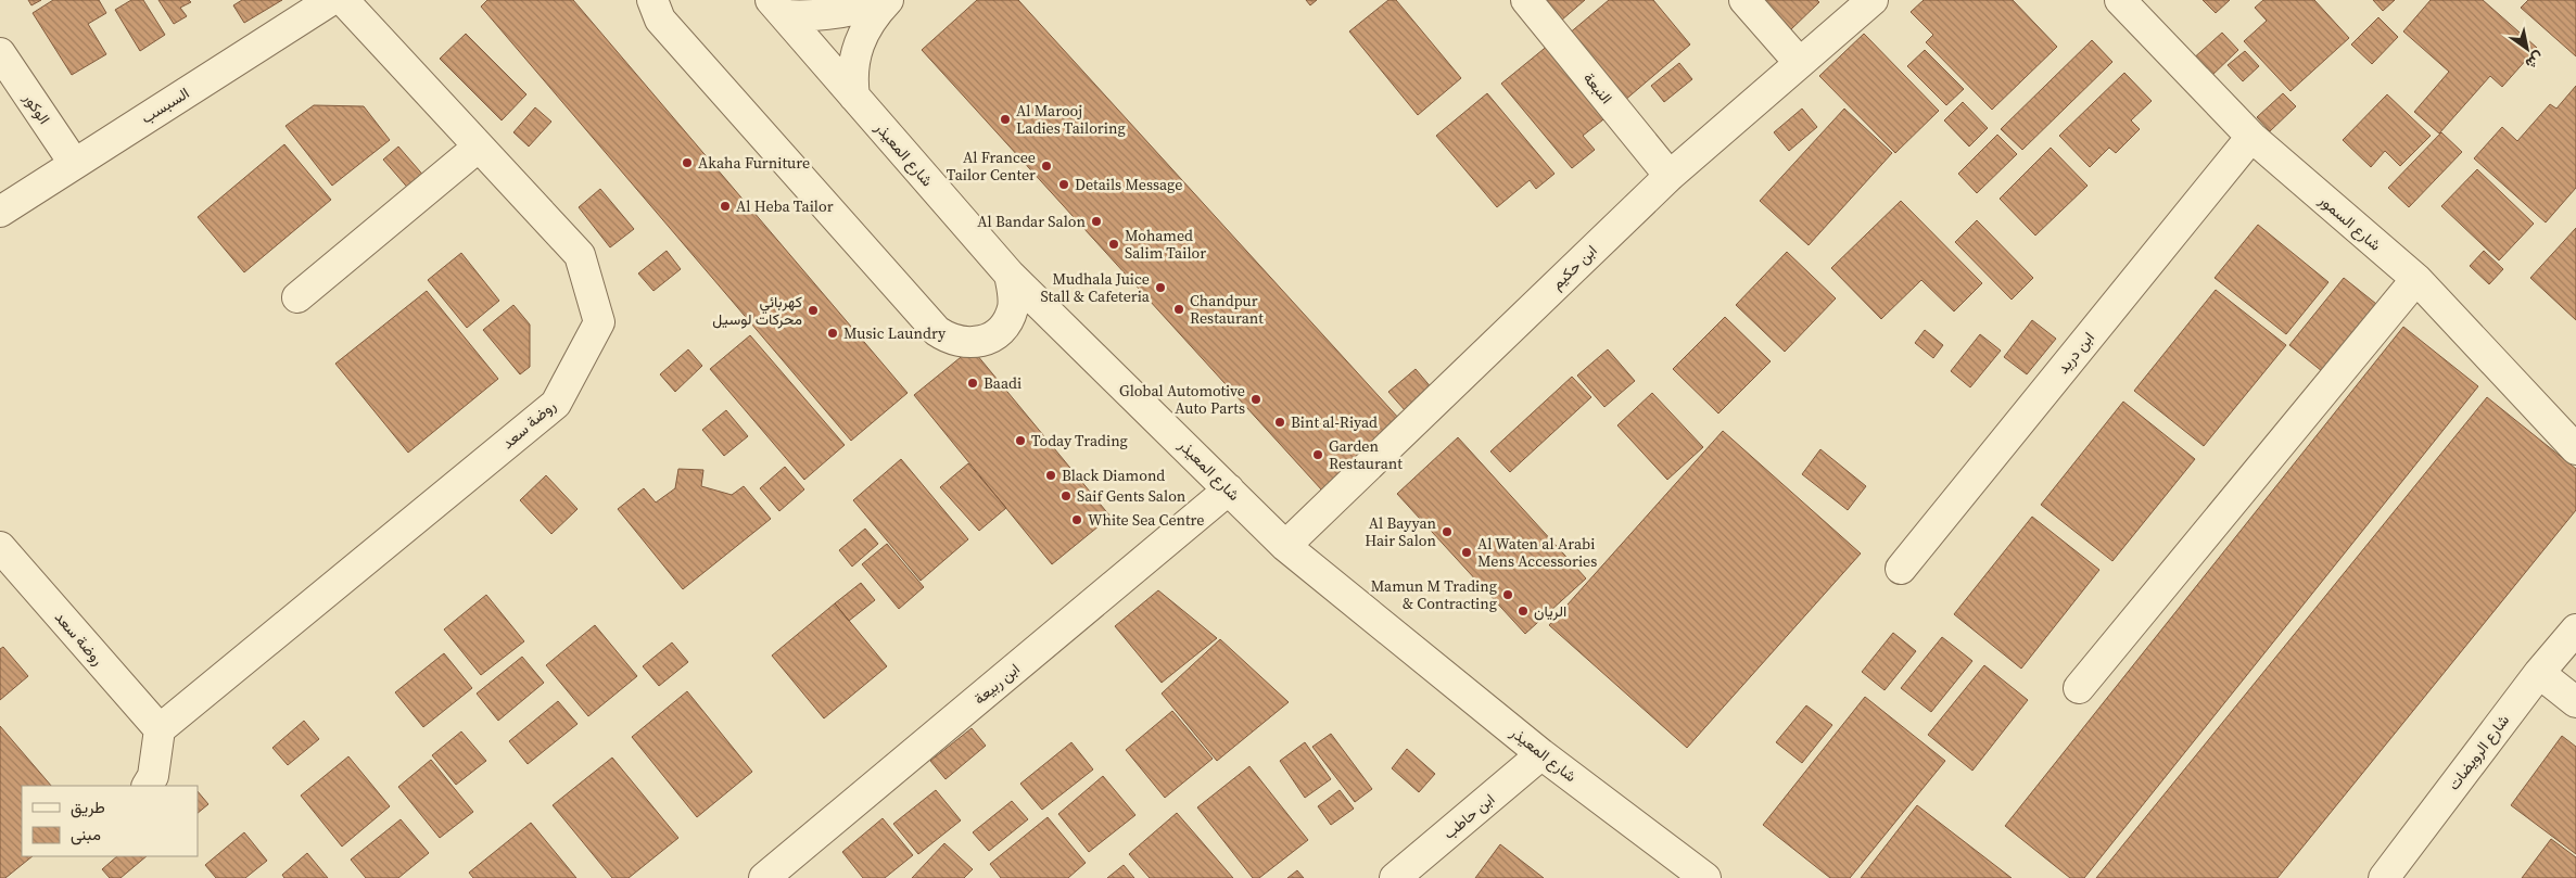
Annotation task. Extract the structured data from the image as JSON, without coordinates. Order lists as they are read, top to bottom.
{
  "streets": {
    "street": [
      "النبعة",
      "السبسب",
      "الوكور",
      "شارع المعيذر",
      "شارع السمور",
      "ابن حكيم",
      "ابن دريد",
      "روضة سعد",
      "ابن ربيعة",
      "شارع الرويضات",
      "ابن حاطب"
    ]
  },
  "crossings": [
    ["النبعة", "ابن حكيم"],
    ["السبسب", "الوكور"],
    ["شارع المعيذر", "ابن حكيم"],
    ["شارع المعيذر", "ابن ربيعة"],
    ["شارع المعيذر", "ابن حاطب"],
    ["شارع السمور", "ابن دريد"]
  ],
  "places": [
    "Al Marooj Ladies Tailoring",
    "Akaha Furniture",
    "Al Francee Tailor Center",
    "Details Message",
    "Al Heba Tailor",
    "Al Bandar Salon",
    "Mohamed Salim Tailor",
    "Mudhala Juice Stall & Cafeteria",
    "Chandpur Restaurant",
    "كهربائي محركات لوسيل",
    "Music Laundry",
    "Baadi",
    "Global Automotive Auto Parts",
    "Bint al-Riyad",
    "Today Trading",
    "Garden Restaurant",
    "Black Diamond",
    "Saif Gents Salon",
    "White Sea Centre",
    "Al Bayyan Hair Salon",
    "Al Waten al Arabi Mens Accessories",
    "Mamun M Trading & Contracting",
    "الريان"
  ],
  "legend": ["طريق", "مبنى"],
  "north": "bottom right"
}
